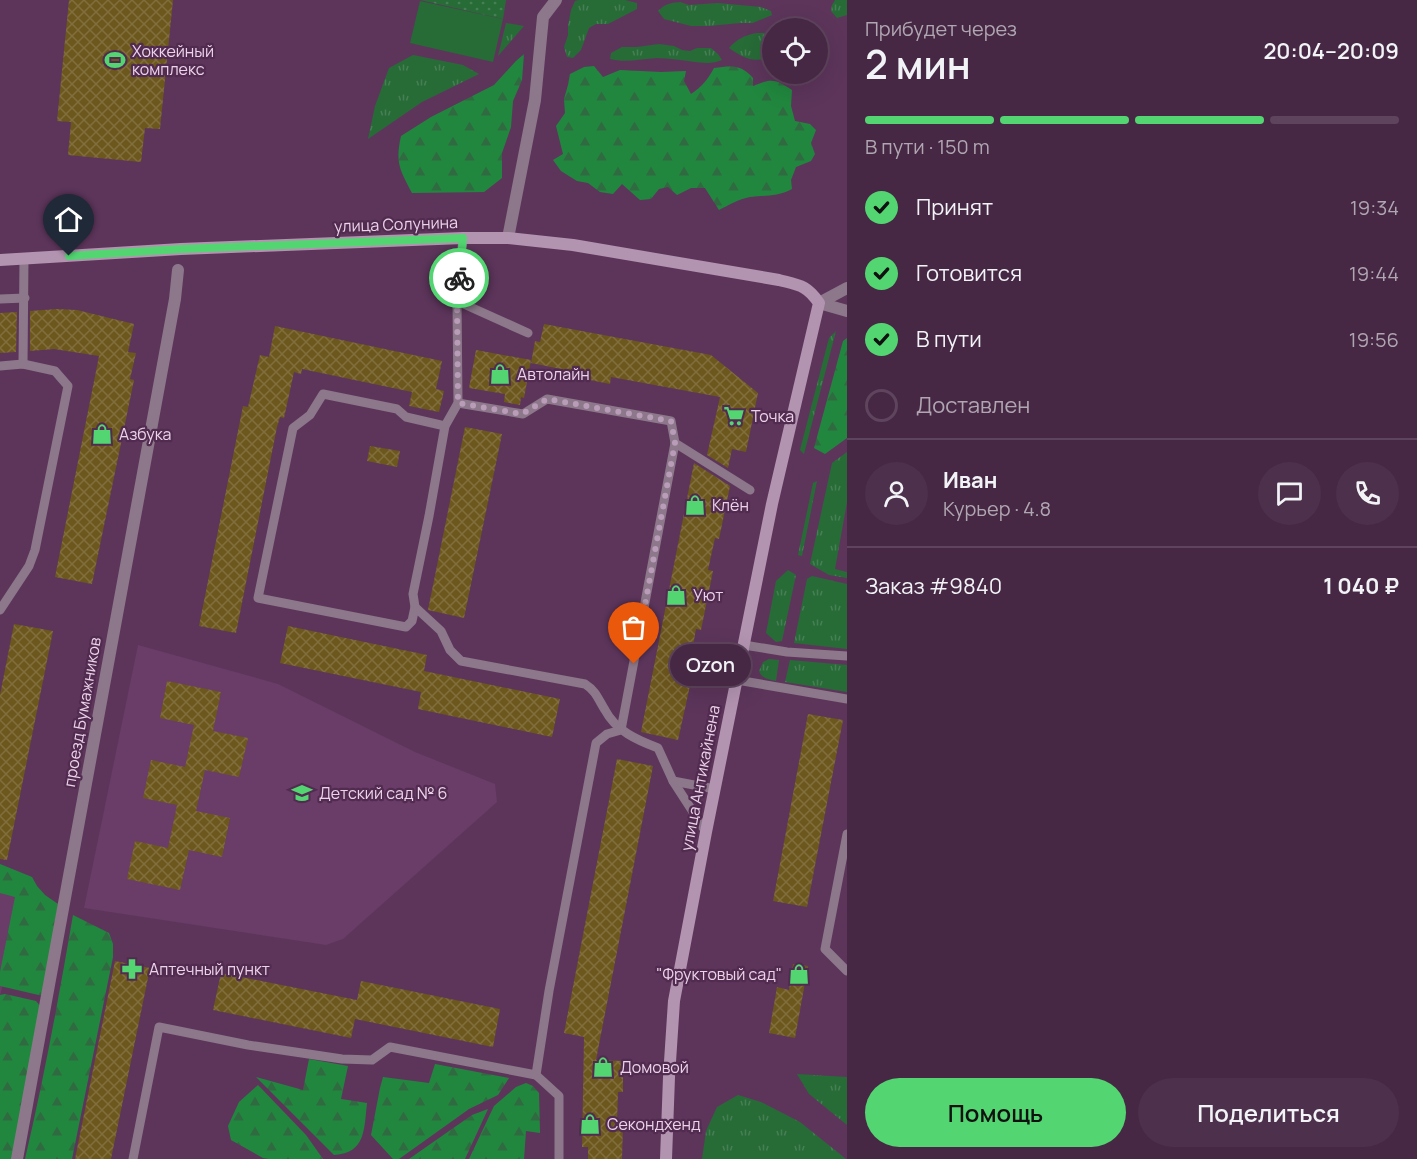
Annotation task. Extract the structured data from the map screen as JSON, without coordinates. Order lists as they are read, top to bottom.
{
  "streets": {
    "street": ["улица Солунина", "проезд Бумажников", "улица Антикайнена"]
  },
  "crossings": [
    ["улица Солунина", "улица Антикайнена"]
  ],
  "places": {
    "sports": ["Хоккейный комплекс"],
    "shop": [
      "Автолайн",
      "Азбука",
      "Клён",
      "Уют",
      "\"Фруктовый сад\"",
      "Домовой",
      "Секондхенд"
    ],
    "supermarket": ["Точка"],
    "other": ["Ozon"],
    "school or university": ["Детский сад № 6"],
    "pharmacy": ["Аптечный пункт"]
  },
  "page": {
    "heading": ["2 мин", "Прибудет через", "20:04–20:09"],
    "panel": [
      "Иван",
      "Курьер · 4.8",
      "Заказ #9840",
      "1 040 ₽"
    ],
    "bar": "В пути · 150 m",
    "list": [
      ["Принят", "19:34"],
      ["Готовится", "19:44"],
      ["В пути", "19:56"],
      "Доставлен"
    ],
    "bubble": "Ozon",
    "buttons": ["Помощь", "Поделиться"]
  }
}
